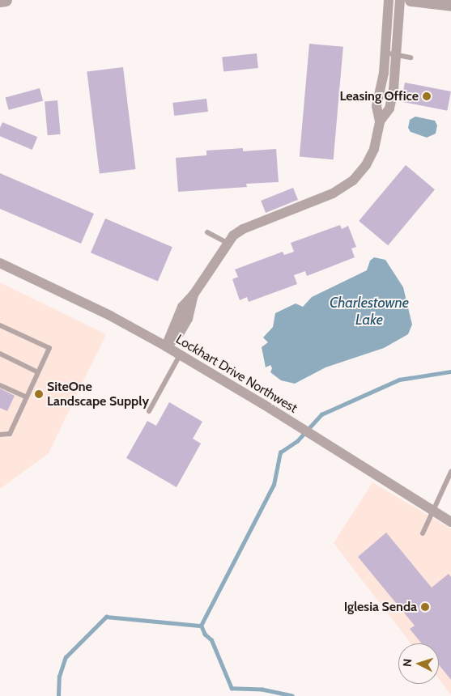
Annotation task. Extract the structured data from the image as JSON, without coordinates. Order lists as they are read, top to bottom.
{
  "streets": {
    "street": ["Lockhart Drive Northwest"]
  },
  "water": ["Charlestowne Lake"],
  "places": ["Leasing Office", "SiteOne Landscape Supply", "Iglesia Senda"],
  "north": "left"
}
